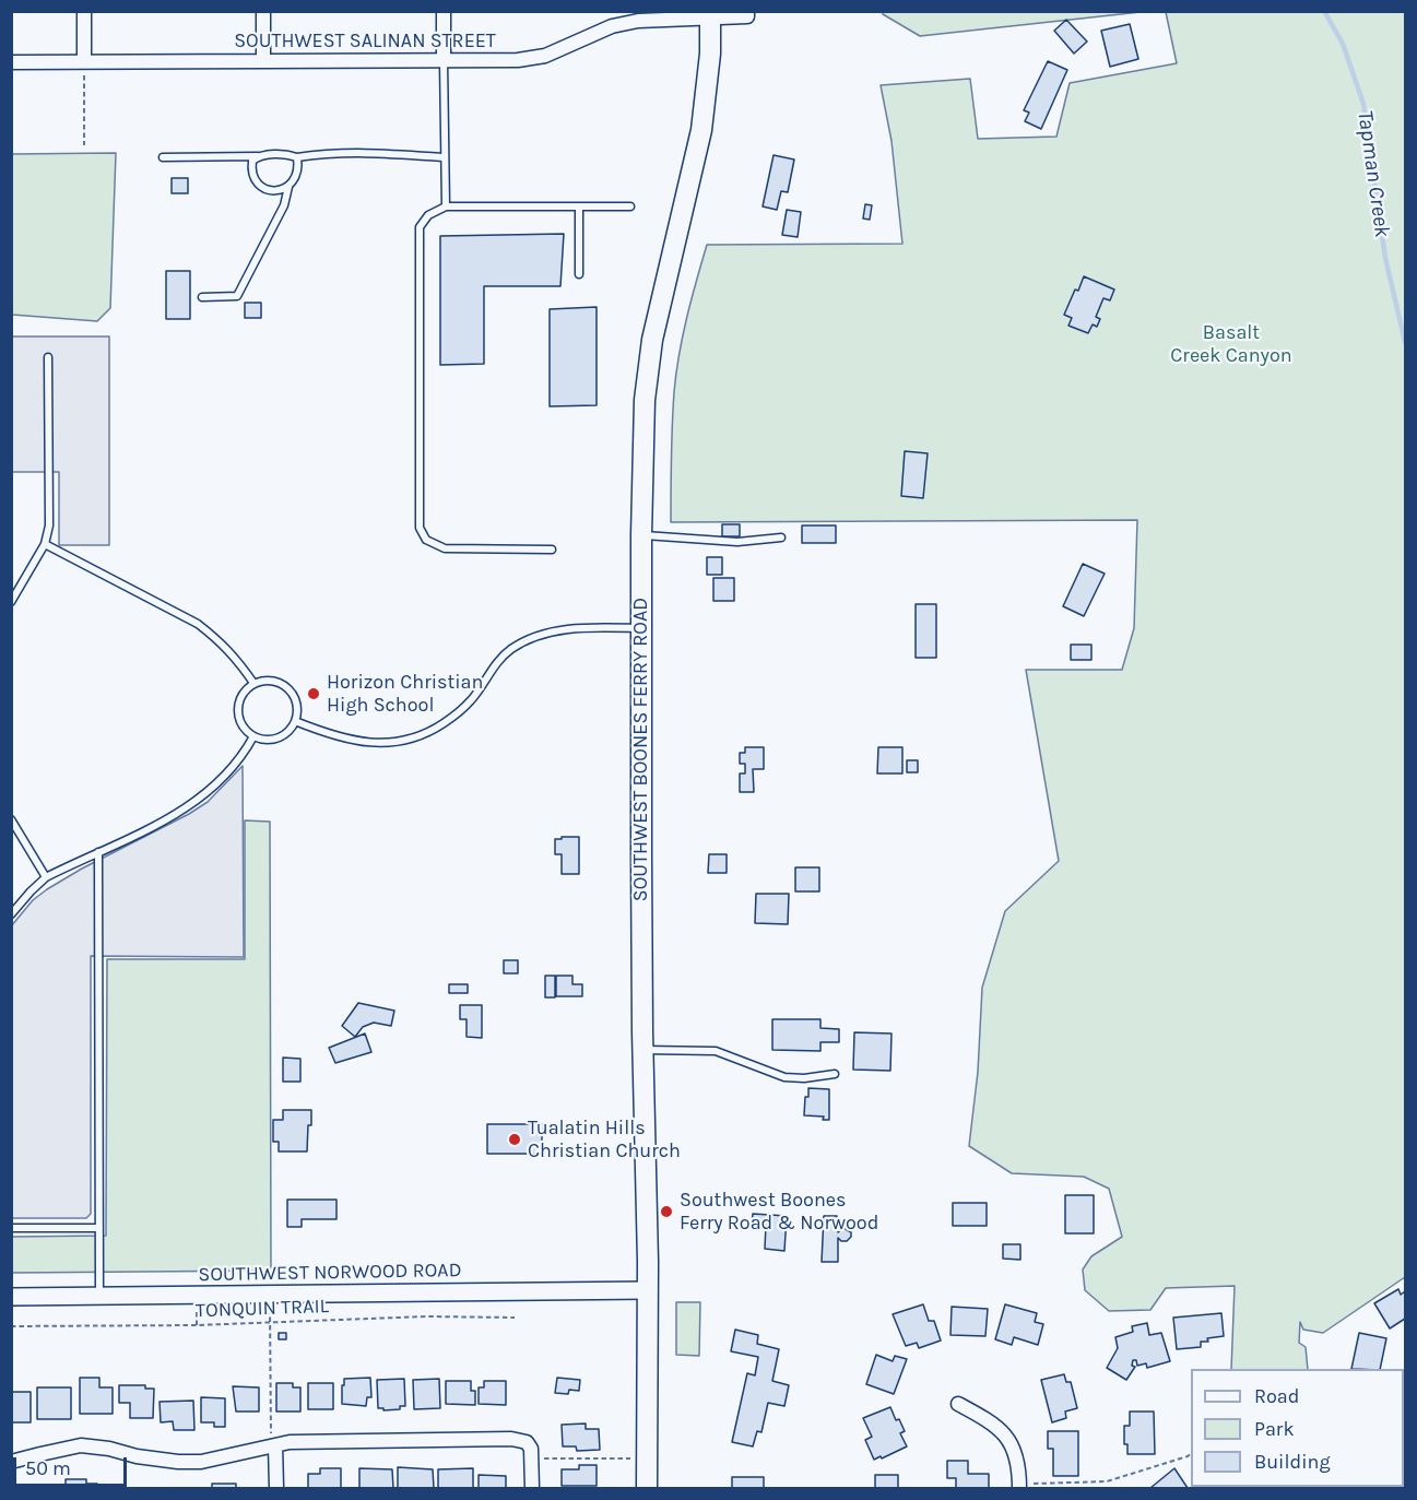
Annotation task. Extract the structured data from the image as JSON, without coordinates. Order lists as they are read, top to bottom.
{
  "streets": {
    "main road": ["SOUTHWEST BOONES FERRY ROAD"],
    "street": ["SOUTHWEST SALINAN STREET", "SOUTHWEST NORWOOD ROAD"],
    "path": ["TONQUIN TRAIL"]
  },
  "crossings": [
    ["SOUTHWEST SALINAN STREET", "SOUTHWEST BOONES FERRY ROAD"],
    ["SOUTHWEST BOONES FERRY ROAD", "SOUTHWEST NORWOOD ROAD"]
  ],
  "water": ["Tapman Creek"],
  "parks": ["Basalt Creek Canyon"],
  "places": ["Horizon Christian High School", "Tualatin Hills Christian Church", "Southwest Boones Ferry Road & Norwood"],
  "legend": ["Road", "Park", "Building"],
  "scale_bar": "50 m"
}
